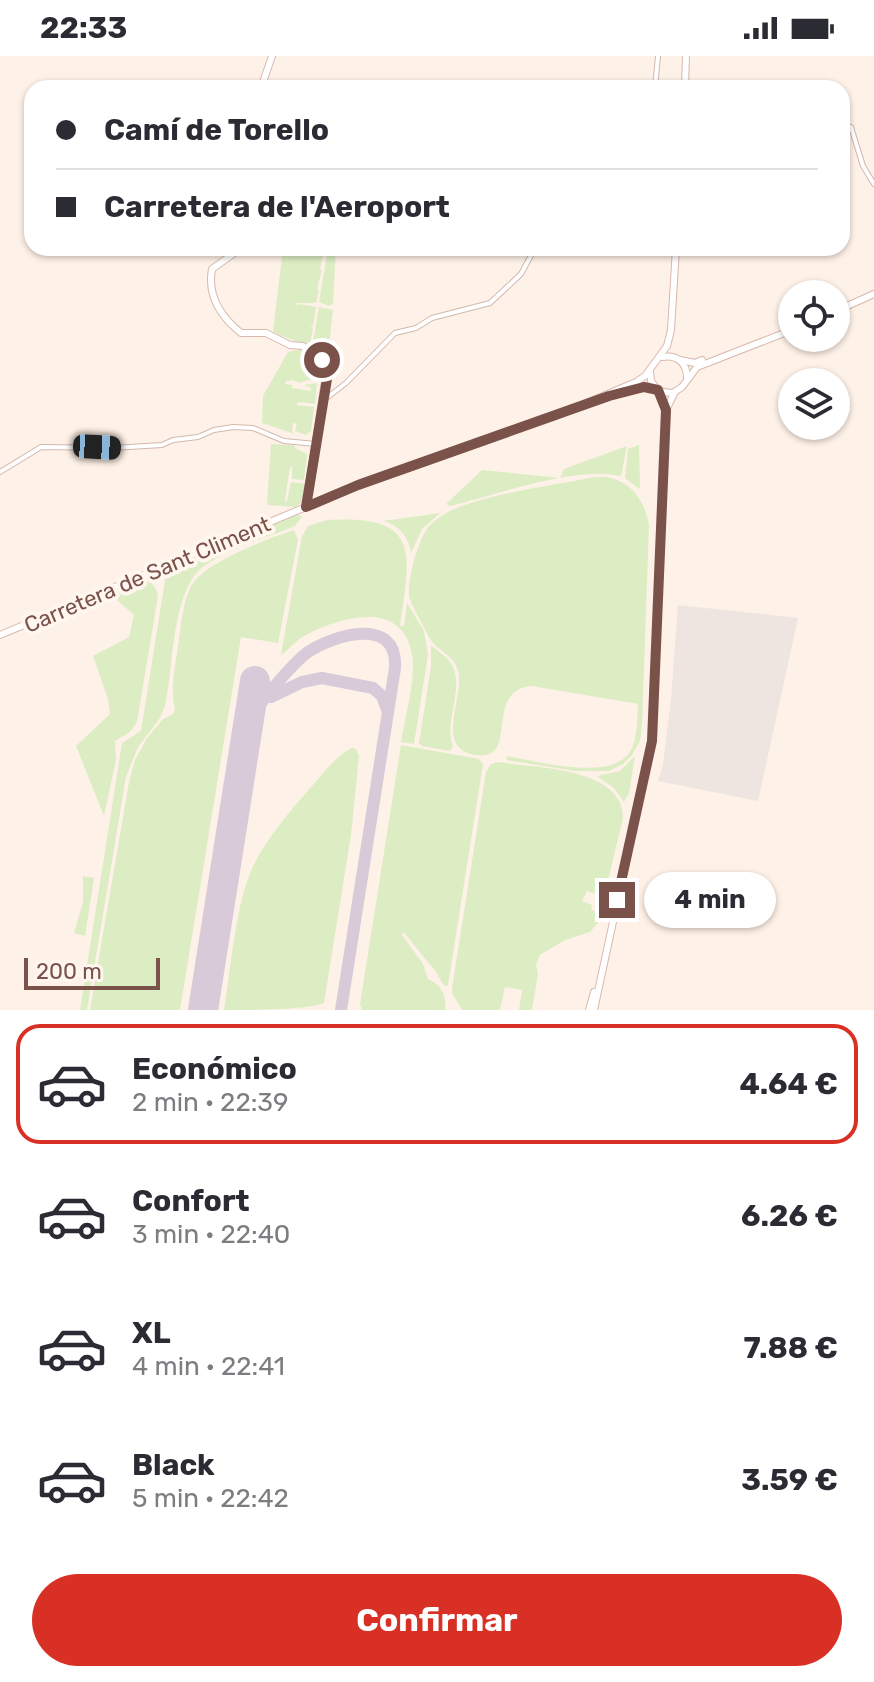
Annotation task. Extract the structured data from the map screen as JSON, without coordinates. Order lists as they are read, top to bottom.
{
  "streets": {
    "main road": ["Carretera de Sant Climent"]
  },
  "scale_bar": "200 m",
  "page": {
    "status": "22:33",
    "banner": ["Camí de Torello", "Carretera de l'Aeroport"],
    "bubble": "4 min",
    "scale": "200 m",
    "list": [
      {
        "name": "Económico",
        "note": "2 min · 22:39",
        "value": "4.64 €"
      },
      {
        "name": "Confort",
        "note": "3 min · 22:40",
        "value": "6.26 €"
      },
      {
        "name": "XL",
        "note": "4 min · 22:41",
        "value": "7.88 €"
      },
      {
        "name": "Black",
        "note": "5 min · 22:42",
        "value": "3.59 €"
      }
    ],
    "buttons": "Confirmar"
  }
}
